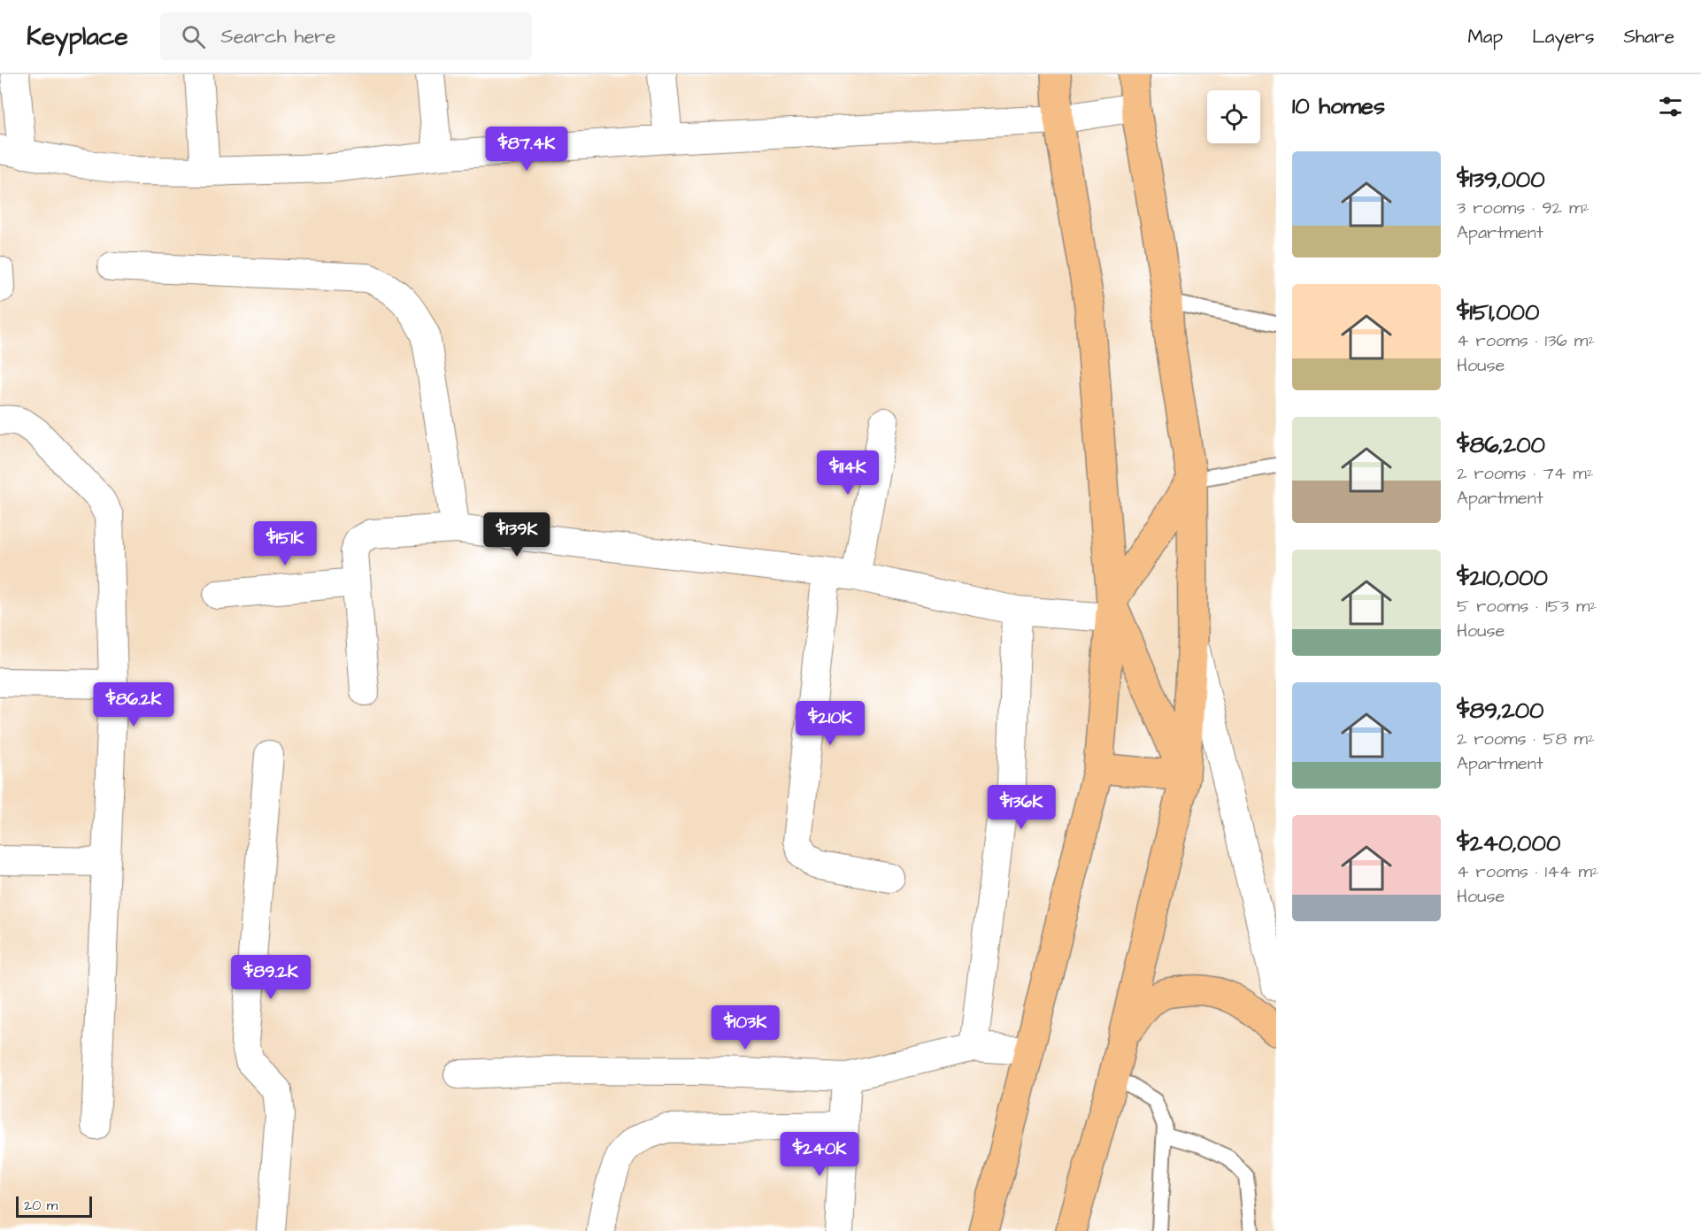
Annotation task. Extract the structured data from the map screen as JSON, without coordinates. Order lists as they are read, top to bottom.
{
  "scale_bar": "20 m",
  "page": {
    "header": "Keyplace",
    "search": "Search here",
    "nav": ["Map", "Layers", "Share"],
    "heading": "10 homes",
    "price": [
      "$87.4K",
      "$114K",
      "$139K",
      "$151K",
      "$86.2K",
      "$210K",
      "$136K",
      "$89.2K",
      "$103K",
      "$240K"
    ],
    "list": [
      {
        "name": "$139,000",
        "note": "3 rooms · 92 m² · Apartment"
      },
      {
        "name": "$151,000",
        "note": "4 rooms · 136 m² · House"
      },
      {
        "name": "$86,200",
        "note": "2 rooms · 74 m² · Apartment"
      },
      {
        "name": "$210,000",
        "note": "5 rooms · 153 m² · House"
      },
      {
        "name": "$89,200",
        "note": "2 rooms · 58 m² · Apartment"
      },
      {
        "name": "$240,000",
        "note": "4 rooms · 144 m² · House"
      }
    ],
    "scale": "20 m"
  }
}
